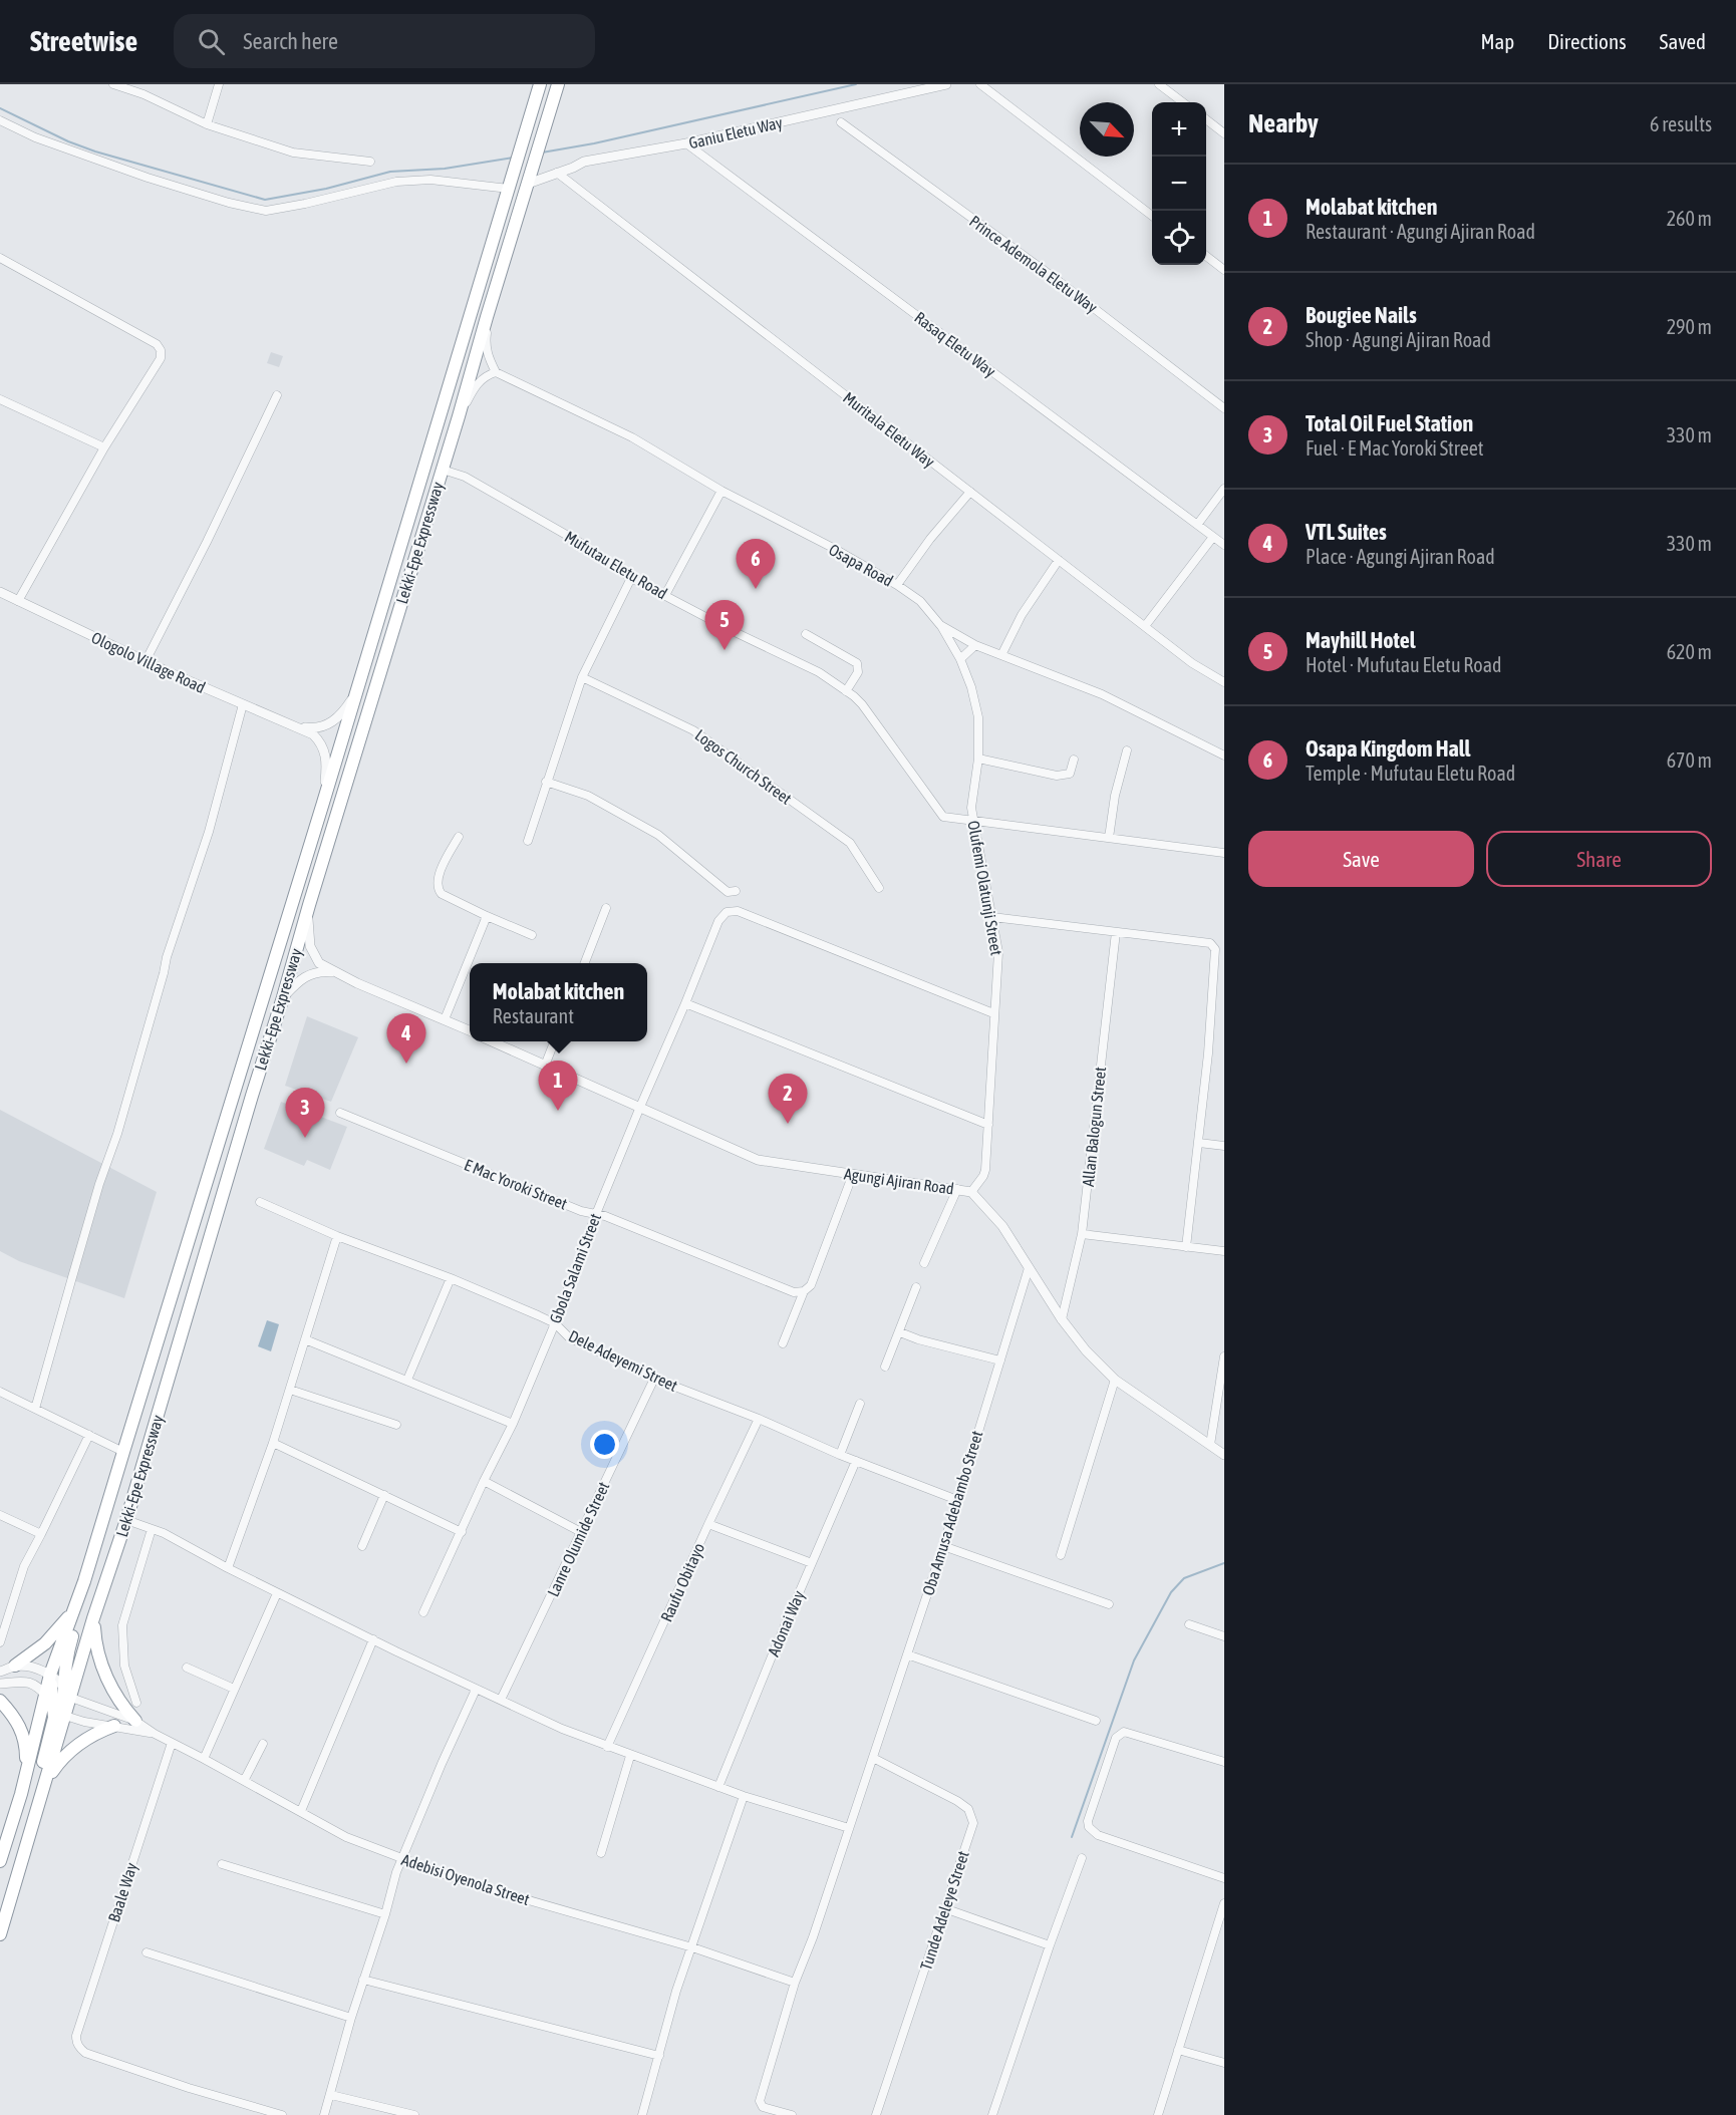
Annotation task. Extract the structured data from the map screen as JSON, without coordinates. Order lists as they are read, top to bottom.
{
  "streets": {
    "highway": ["Lekki-Epe Expressway"],
    "street": [
      "Ganiu Eletu Way",
      "Prince Ademola Eletu Way",
      "Rasaq Eletu Way",
      "Muritala Eletu Way",
      "Mufutau Eletu Road",
      "Osapa Road",
      "Ologolo Village Road",
      "Logos Church Street",
      "Olufemi Olatunji Street",
      "Allan Balogun Street",
      "Agungi Ajiran Road",
      "E Mac Yoroki Street",
      "Gbola Salami Street",
      "Dele Adeyemi Street",
      "Oba Amusa Adebambo Street",
      "Lanre Olumide Street",
      "Raufu Obitayo",
      "Adonai Way",
      "Adebisi Oyenola Street",
      "Baale Way",
      "Tunde Adeleye Street"
    ]
  },
  "crossings": [
    ["Ganiu Eletu Way", "Rasaq Eletu Way"],
    ["Ganiu Eletu Way", "Muritala Eletu Way"],
    ["Ganiu Eletu Way", "Lekki-Epe Expressway"],
    ["Lekki-Epe Expressway", "Mufutau Eletu Road"],
    ["Mufutau Eletu Road", "Olufemi Olatunji Street"],
    ["Osapa Road", "Olufemi Olatunji Street"],
    ["Olufemi Olatunji Street", "Agungi Ajiran Road"],
    ["Olufemi Olatunji Street", "Gbola Salami Street"],
    ["Allan Balogun Street", "Agungi Ajiran Road"],
    ["Agungi Ajiran Road", "Gbola Salami Street"],
    ["Agungi Ajiran Road", "Oba Amusa Adebambo Street"],
    ["E Mac Yoroki Street", "Gbola Salami Street"],
    ["Gbola Salami Street", "Dele Adeyemi Street"],
    ["Dele Adeyemi Street", "Oba Amusa Adebambo Street"],
    ["Dele Adeyemi Street", "Lanre Olumide Street"],
    ["Dele Adeyemi Street", "Raufu Obitayo"],
    ["Dele Adeyemi Street", "Adonai Way"],
    ["Oba Amusa Adebambo Street", "Adebisi Oyenola Street"],
    ["Oba Amusa Adebambo Street", "Tunde Adeleye Street"],
    ["Adebisi Oyenola Street", "Baale Way"]
  ],
  "north": "bottom right",
  "page": {
    "header": "Streetwise",
    "search": "Search here",
    "nav": ["Map", "Directions", "Saved"],
    "heading": ["Nearby", "6 results"],
    "map_buttons": ["+", "−"],
    "list": [
      {
        "mark": "1",
        "name": "Molabat kitchen",
        "note": "Restaurant · Agungi Ajiran Road",
        "value": "260 m"
      },
      {
        "mark": "2",
        "name": "Bougiee Nails",
        "note": "Shop · Agungi Ajiran Road",
        "value": "290 m"
      },
      {
        "mark": "3",
        "name": "Total Oil Fuel Station",
        "note": "Fuel · E Mac Yoroki Street",
        "value": "330 m"
      },
      {
        "mark": "4",
        "name": "VTL Suites",
        "note": "Place · Agungi Ajiran Road",
        "value": "330 m"
      },
      {
        "mark": "5",
        "name": "Mayhill Hotel",
        "note": "Hotel · Mufutau Eletu Road",
        "value": "620 m"
      },
      {
        "mark": "6",
        "name": "Osapa Kingdom Hall",
        "note": "Temple · Mufutau Eletu Road",
        "value": "670 m"
      }
    ],
    "pins": [
      "6",
      "5",
      "4",
      "1",
      "2",
      "3"
    ],
    "buttons": ["Save", "Share"],
    "popup": ["Molabat kitchen", "Restaurant"]
  }
}
